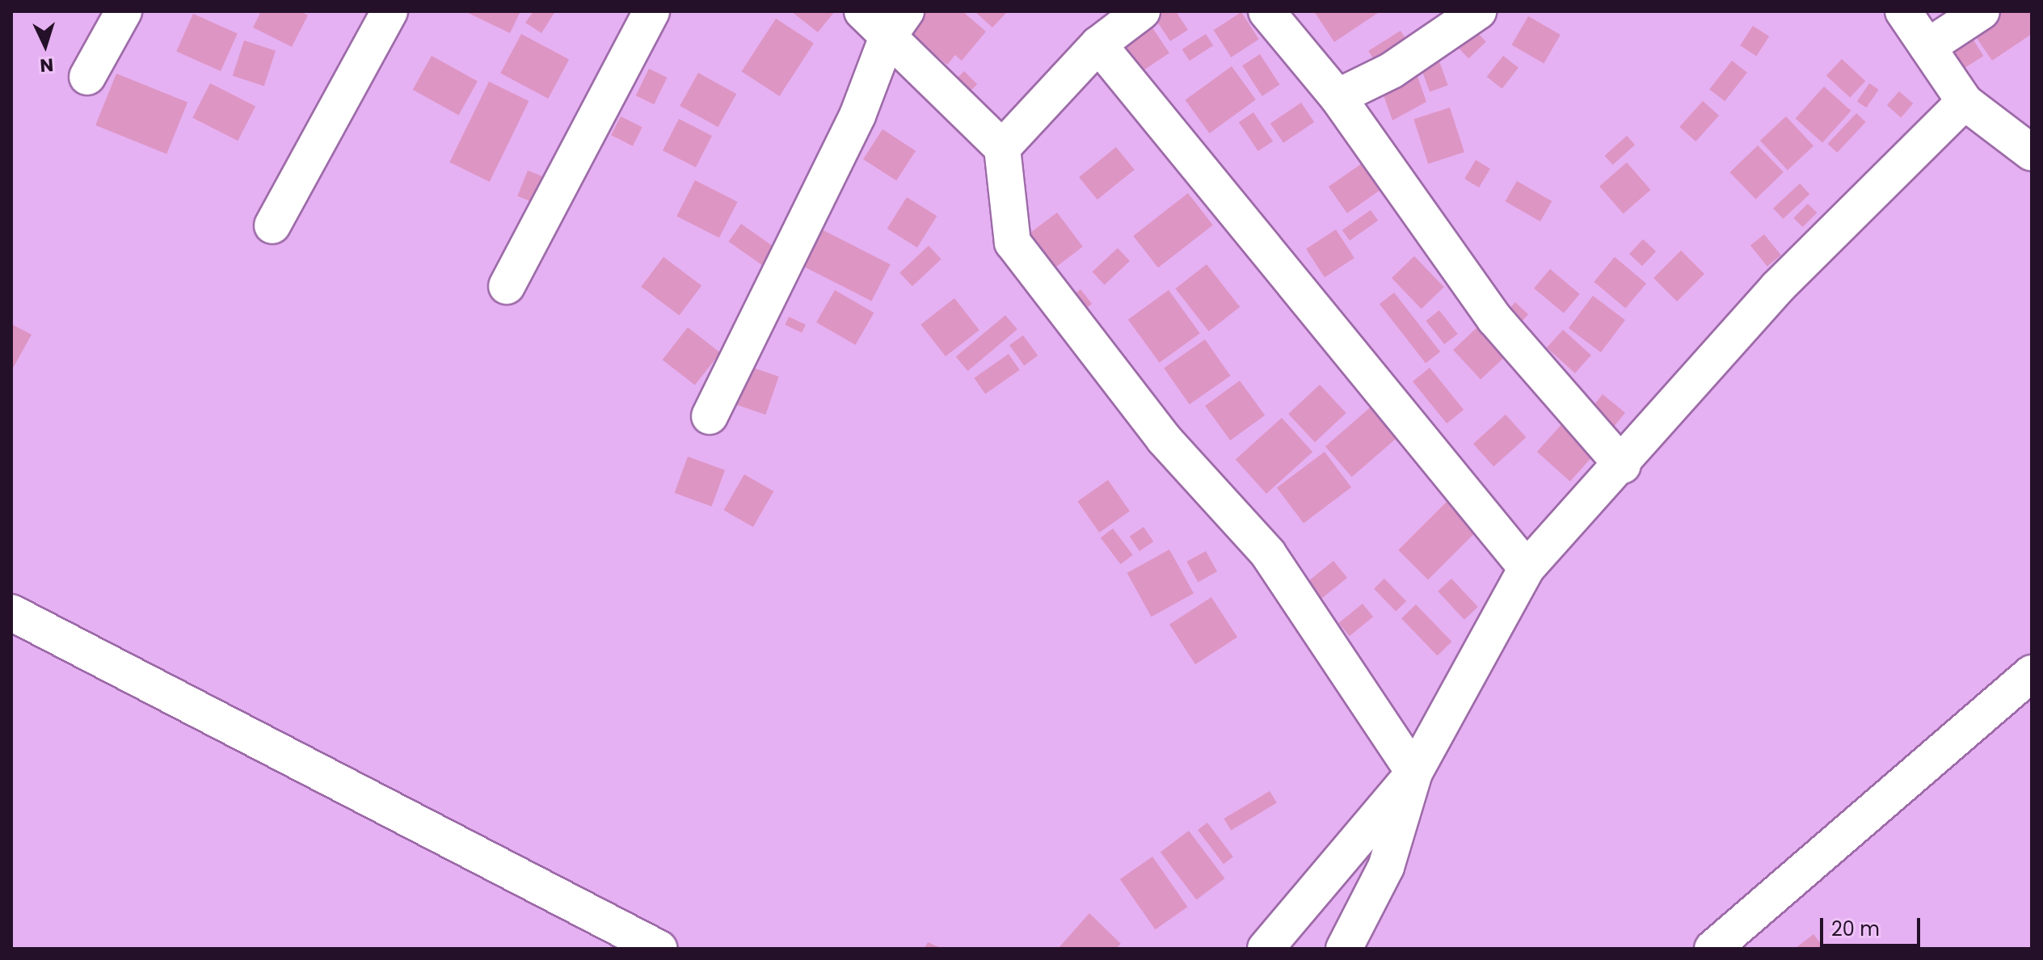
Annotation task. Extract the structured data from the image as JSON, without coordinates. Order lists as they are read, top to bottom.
{
  "scale_bar": "20 m",
  "north": "bottom"
}
